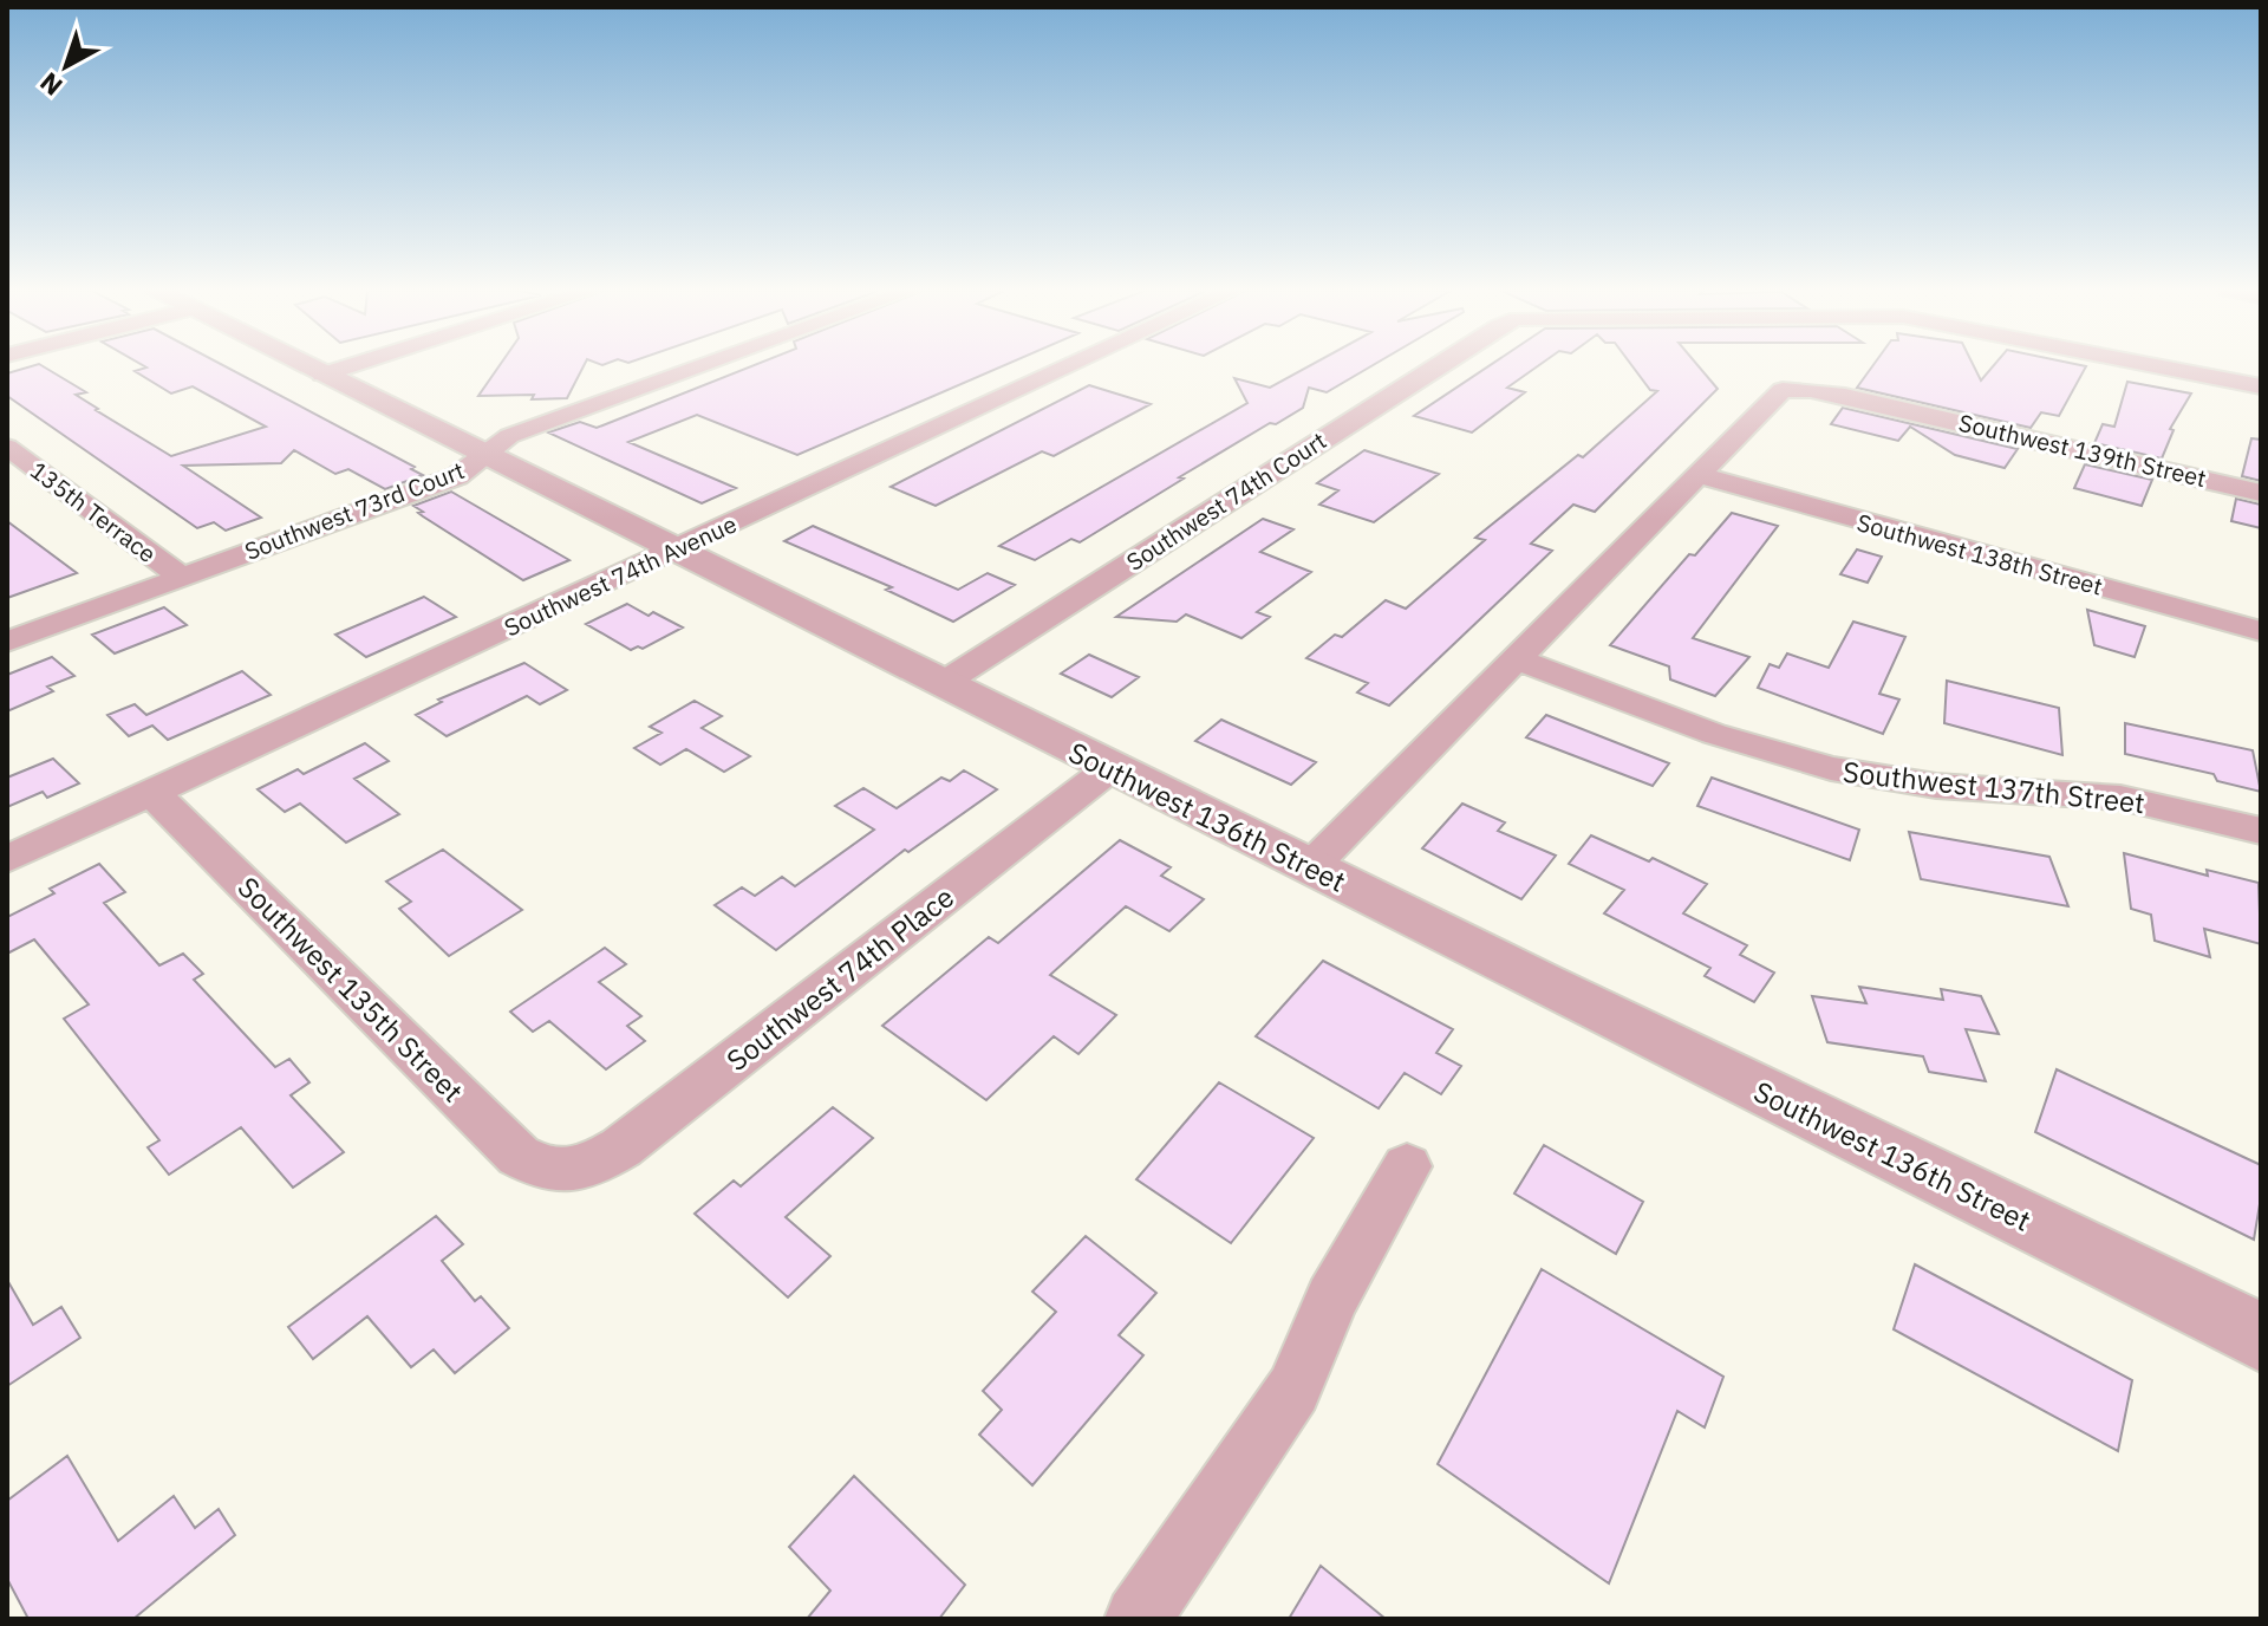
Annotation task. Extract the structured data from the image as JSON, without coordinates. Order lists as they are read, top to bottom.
{
  "streets": {
    "street": [
      "Southwest 139th Street",
      "Southwest 74th Court",
      "Southwest 73rd Court",
      "135th Terrace",
      "Southwest 138th Street",
      "Southwest 74th Avenue",
      "Southwest 137th Street",
      "Southwest 136th Street",
      "Southwest 74th Place",
      "Southwest 135th Street"
    ]
  },
  "crossings": [
    ["Southwest 139th Street", "Southwest 138th Street"],
    ["Southwest 74th Court", "Southwest 136th Street"],
    ["Southwest 73rd Court", "135th Terrace"],
    ["Southwest 73rd Court", "Southwest 136th Street"],
    ["Southwest 74th Avenue", "Southwest 136th Street"],
    ["Southwest 74th Avenue", "Southwest 135th Street"],
    ["Southwest 136th Street", "Southwest 74th Place"],
    ["Southwest 74th Place", "Southwest 135th Street"]
  ],
  "north": "bottom left"
}
